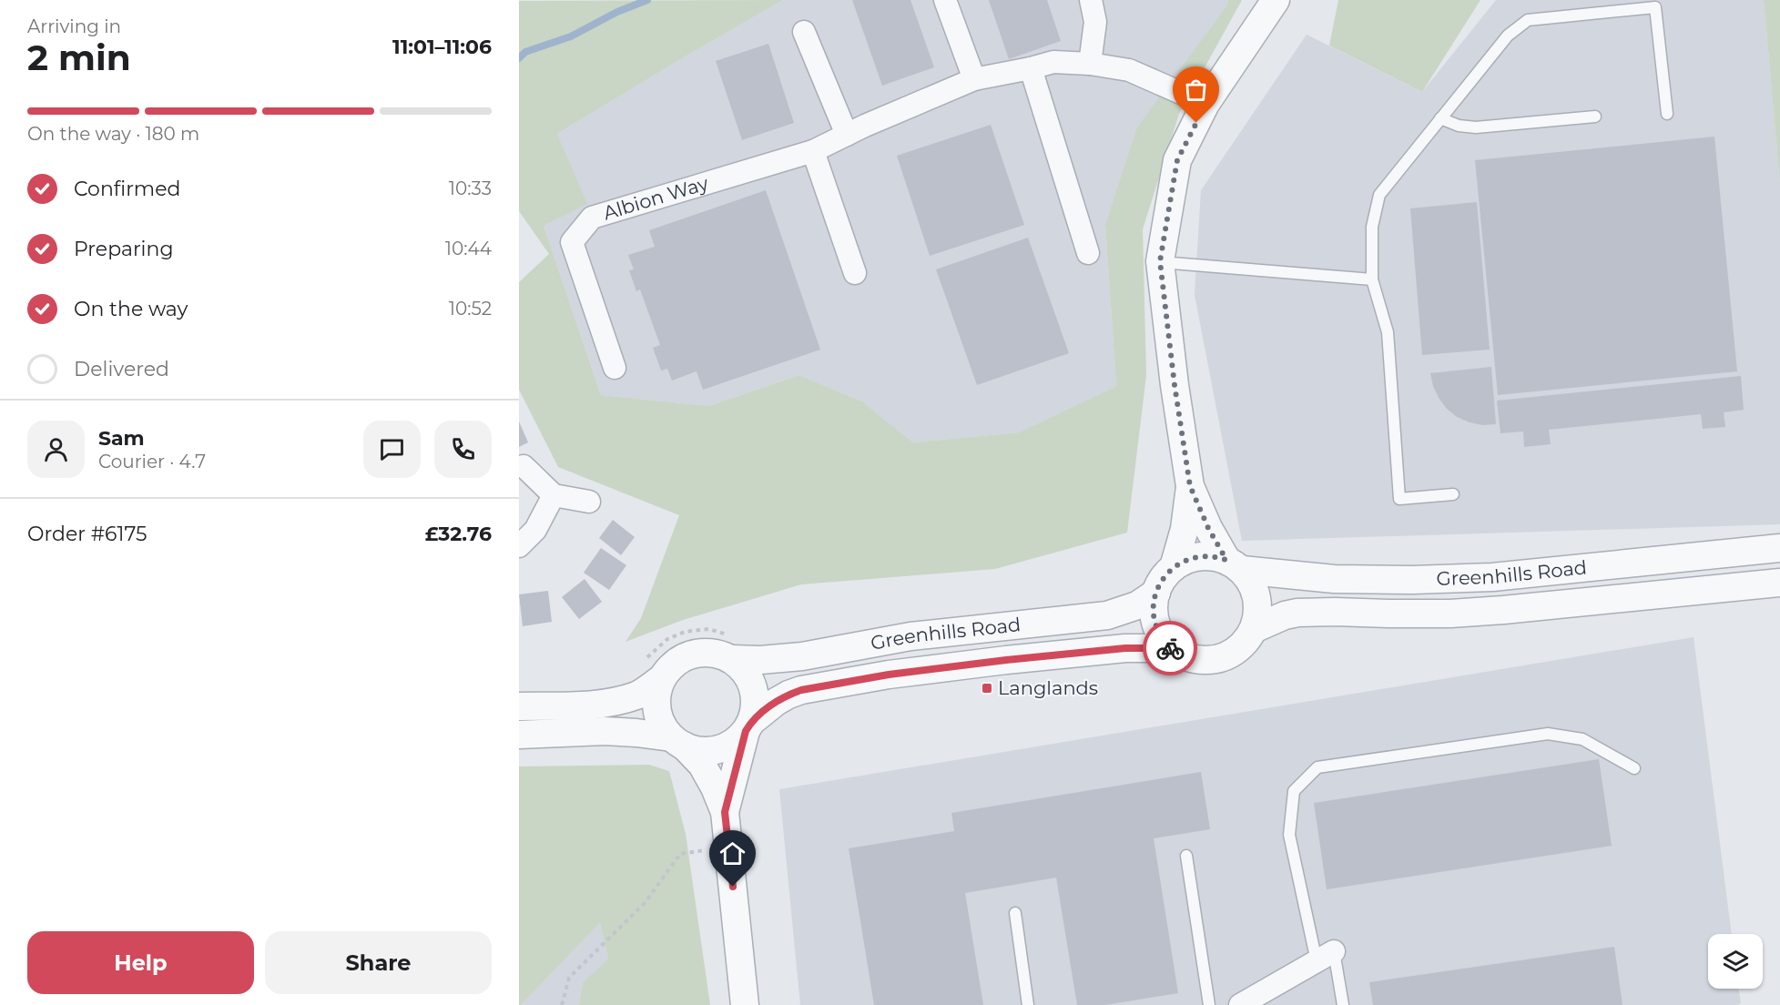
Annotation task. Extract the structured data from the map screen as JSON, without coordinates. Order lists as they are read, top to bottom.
{
  "streets": {
    "street": ["Albion Way", "Greenhills Road"]
  },
  "places": {
    "transit": ["Langlands"]
  },
  "page": {
    "heading": ["2 min", "Arriving in", "11:01–11:06"],
    "panel": [
      "Sam",
      "Courier · 4.7",
      "Order #6175",
      "£32.76"
    ],
    "bar": "On the way · 180 m",
    "list": [
      ["Confirmed", "10:33"],
      ["Preparing", "10:44"],
      ["On the way", "10:52"],
      "Delivered"
    ],
    "buttons": ["Help", "Share"]
  }
}
